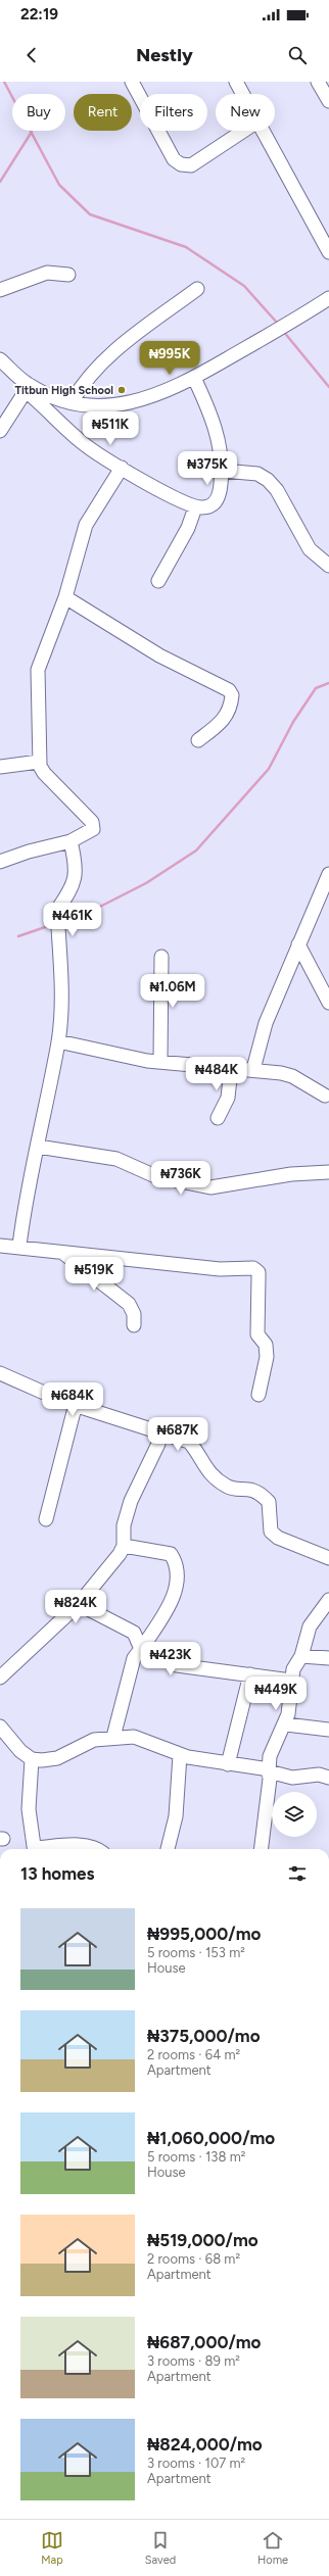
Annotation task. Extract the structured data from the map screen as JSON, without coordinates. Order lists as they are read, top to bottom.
{
  "places": ["Titbun High School"],
  "page": {
    "status": "22:19",
    "header": "Nestly",
    "chip": [
      "Buy",
      "Rent",
      "Filters",
      "New"
    ],
    "price": [
      "₦995K",
      "₦511K",
      "₦375K",
      "₦461K",
      "₦1.06M",
      "₦484K",
      "₦736K",
      "₦519K",
      "₦684K",
      "₦687K",
      "₦824K",
      "₦423K",
      "₦449K"
    ],
    "heading": "13 homes",
    "list": [
      {
        "name": "₦995,000/mo",
        "note": "5 rooms · 153 m² · House"
      },
      {
        "name": "₦375,000/mo",
        "note": "2 rooms · 64 m² · Apartment"
      },
      {
        "name": "₦1,060,000/mo",
        "note": "5 rooms · 138 m² · House"
      },
      {
        "name": "₦519,000/mo",
        "note": "2 rooms · 68 m² · Apartment"
      },
      {
        "name": "₦687,000/mo",
        "note": "3 rooms · 89 m² · Apartment"
      },
      {
        "name": "₦824,000/mo",
        "note": "3 rooms · 107 m² · Apartment"
      }
    ],
    "tabs": ["Map", "Saved", "Home"]
  }
}
